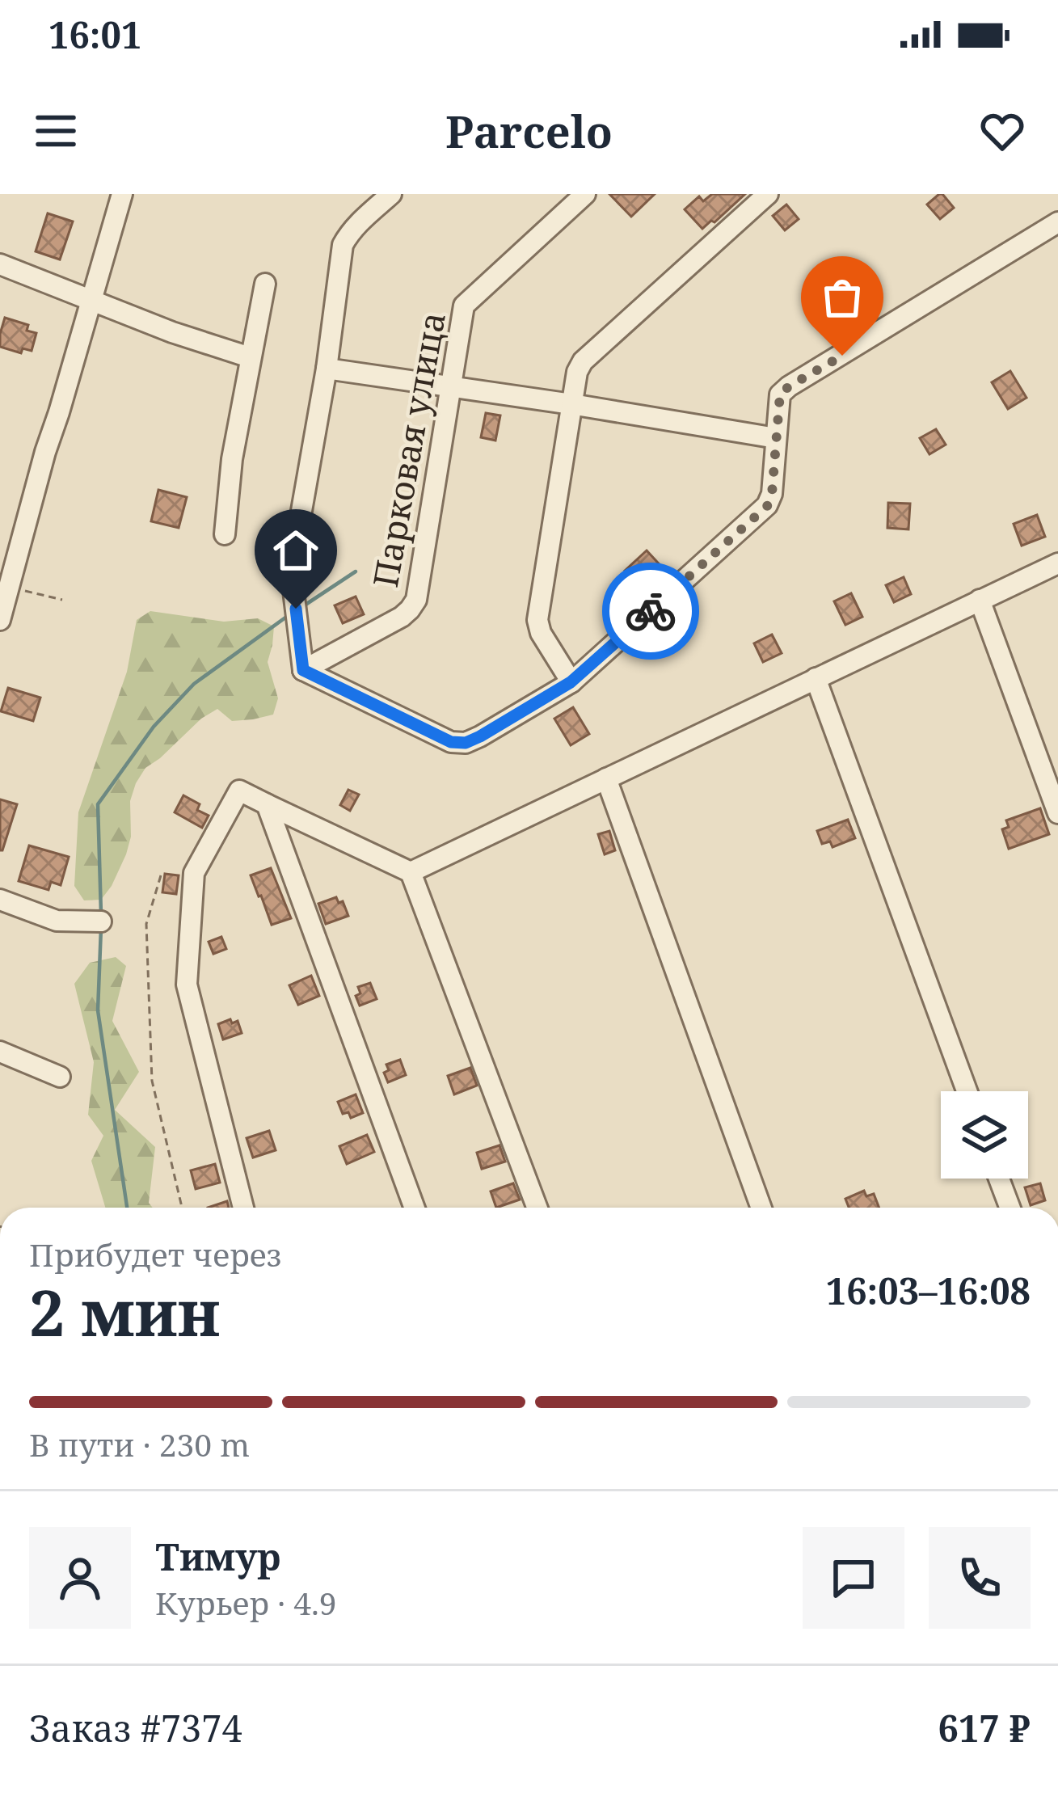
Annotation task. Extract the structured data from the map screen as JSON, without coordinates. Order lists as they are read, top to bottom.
{
  "streets": {
    "street": ["Парковая улица"]
  },
  "page": {
    "status": "16:01",
    "header": "Parcelo",
    "heading": ["2 мин", "Прибудет через", "16:03–16:08"],
    "panel": [
      "Тимур",
      "Курьер · 4.9",
      "Заказ #7374",
      "617 ₽"
    ],
    "bar": "В пути · 230 m"
  }
}
